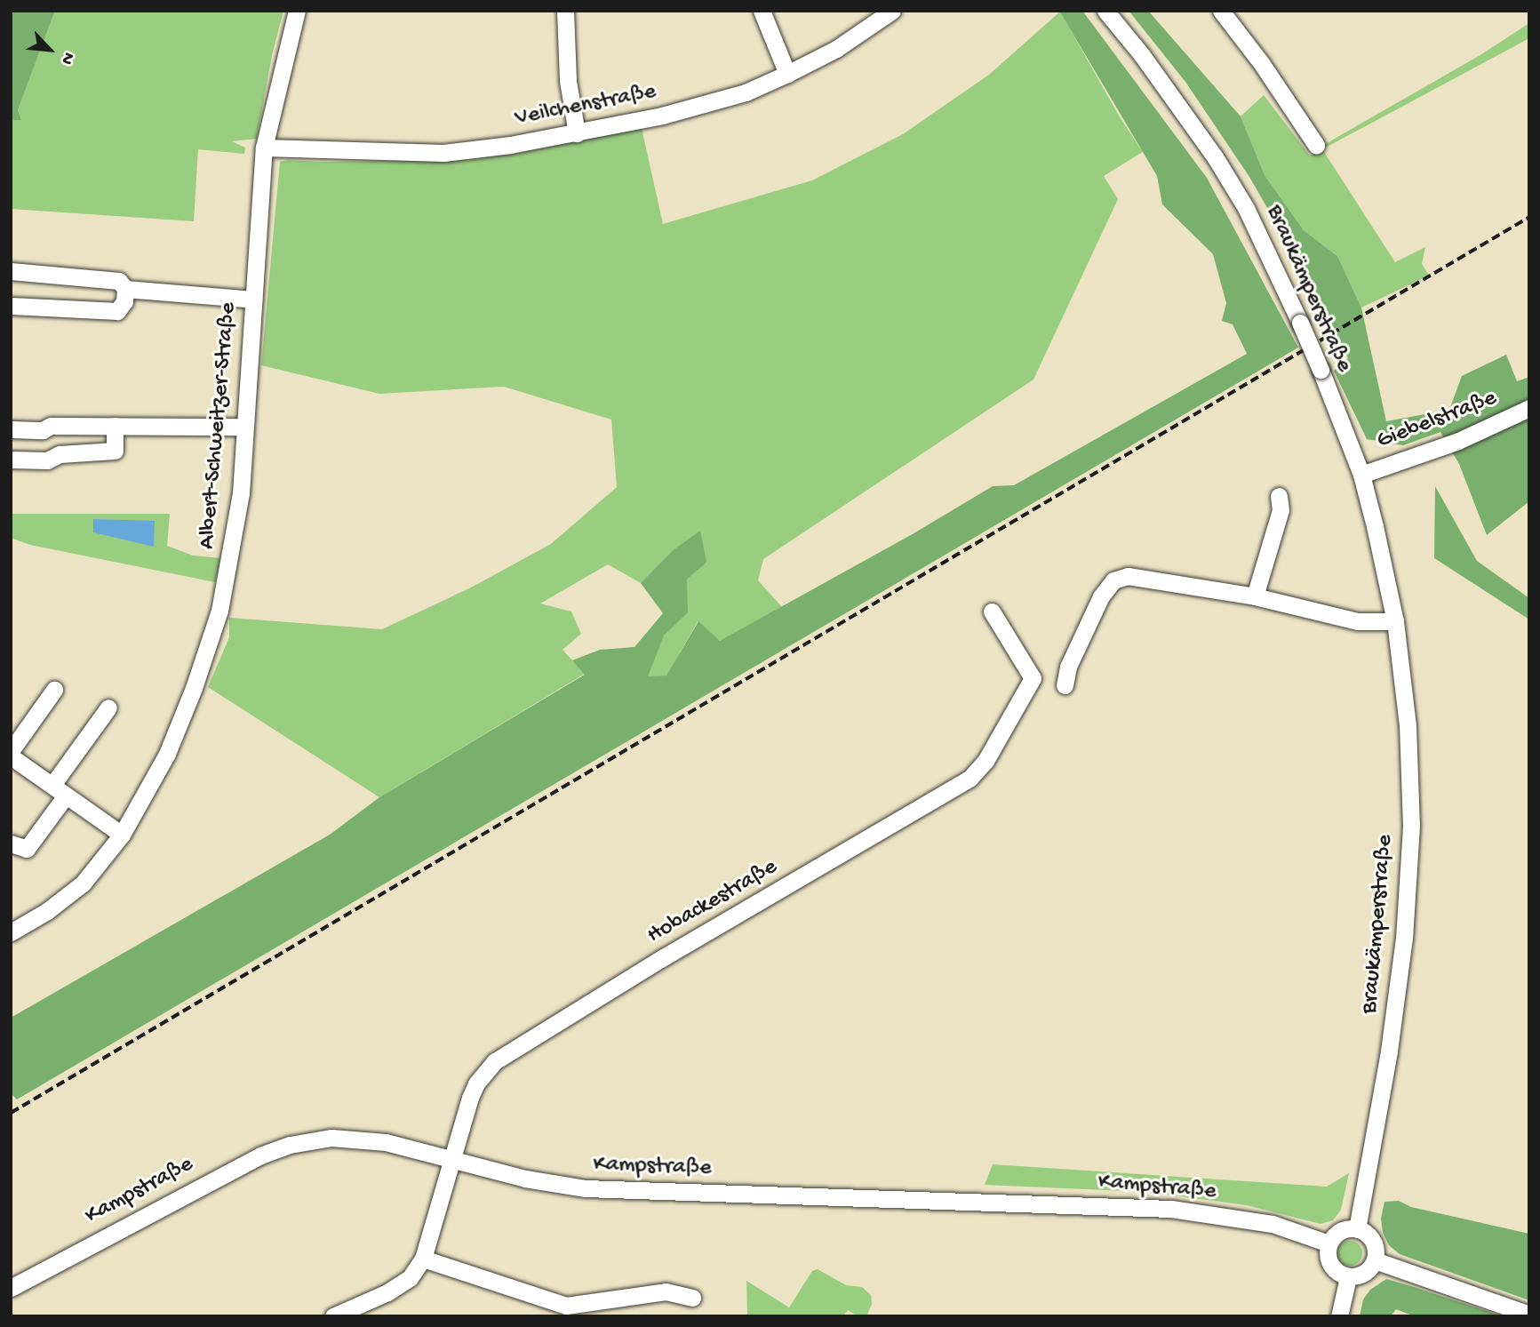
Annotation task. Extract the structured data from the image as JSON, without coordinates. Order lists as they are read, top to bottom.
{
  "streets": {
    "street": [
      "Veilchenstraße",
      "Braukämperstraße",
      "Giebelstraße",
      "Albert-Schweitzer-Straße",
      "Hobackestraße",
      "Kampstraße"
    ]
  },
  "crossings": [
    ["Veilchenstraße", "Albert-Schweitzer-Straße"],
    ["Braukämperstraße", "Giebelstraße"],
    ["Braukämperstraße", "Kampstraße"],
    ["Hobackestraße", "Kampstraße"]
  ],
  "north": "bottom right"
}
